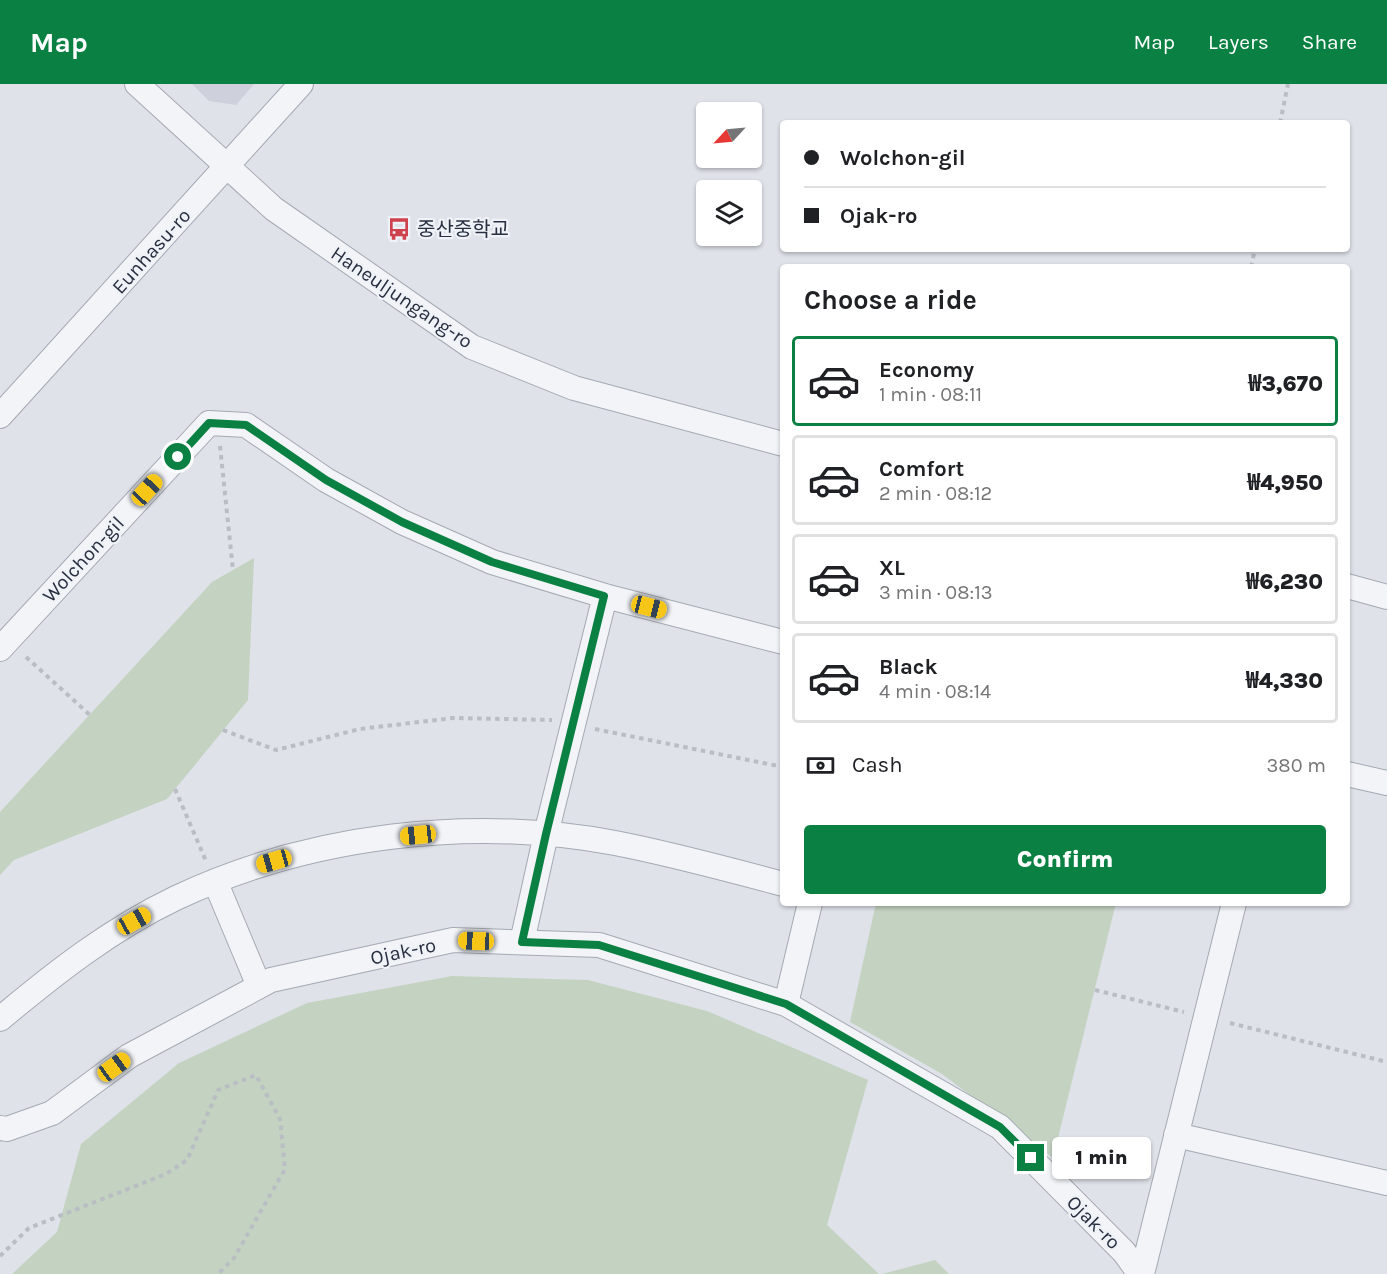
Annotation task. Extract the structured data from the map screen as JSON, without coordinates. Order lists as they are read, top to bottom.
{
  "streets": {
    "street": [
      "Eunhasu-ro",
      "Haneuljungang-ro",
      "Wolchon-gil",
      "Ojak-ro"
    ]
  },
  "crossings": [
    ["Eunhasu-ro", "Haneuljungang-ro"]
  ],
  "places": {
    "bus stop": ["중산중학교"]
  },
  "north": "bottom left",
  "page": {
    "header": "Map",
    "nav": ["Map", "Layers", "Share"],
    "banner": ["Wolchon-gil", "Ojak-ro"],
    "heading": "Choose a ride",
    "list": [
      {
        "name": "Economy",
        "note": "1 min · 08:11",
        "value": "₩3,670"
      },
      {
        "name": "Comfort",
        "note": "2 min · 08:12",
        "value": "₩4,950"
      },
      {
        "name": "XL",
        "note": "3 min · 08:13",
        "value": "₩6,230"
      },
      {
        "name": "Black",
        "note": "4 min · 08:14",
        "value": "₩4,330"
      }
    ],
    "pay": ["Cash", "380 m"],
    "buttons": "Confirm",
    "bubble": "1 min"
  }
}
